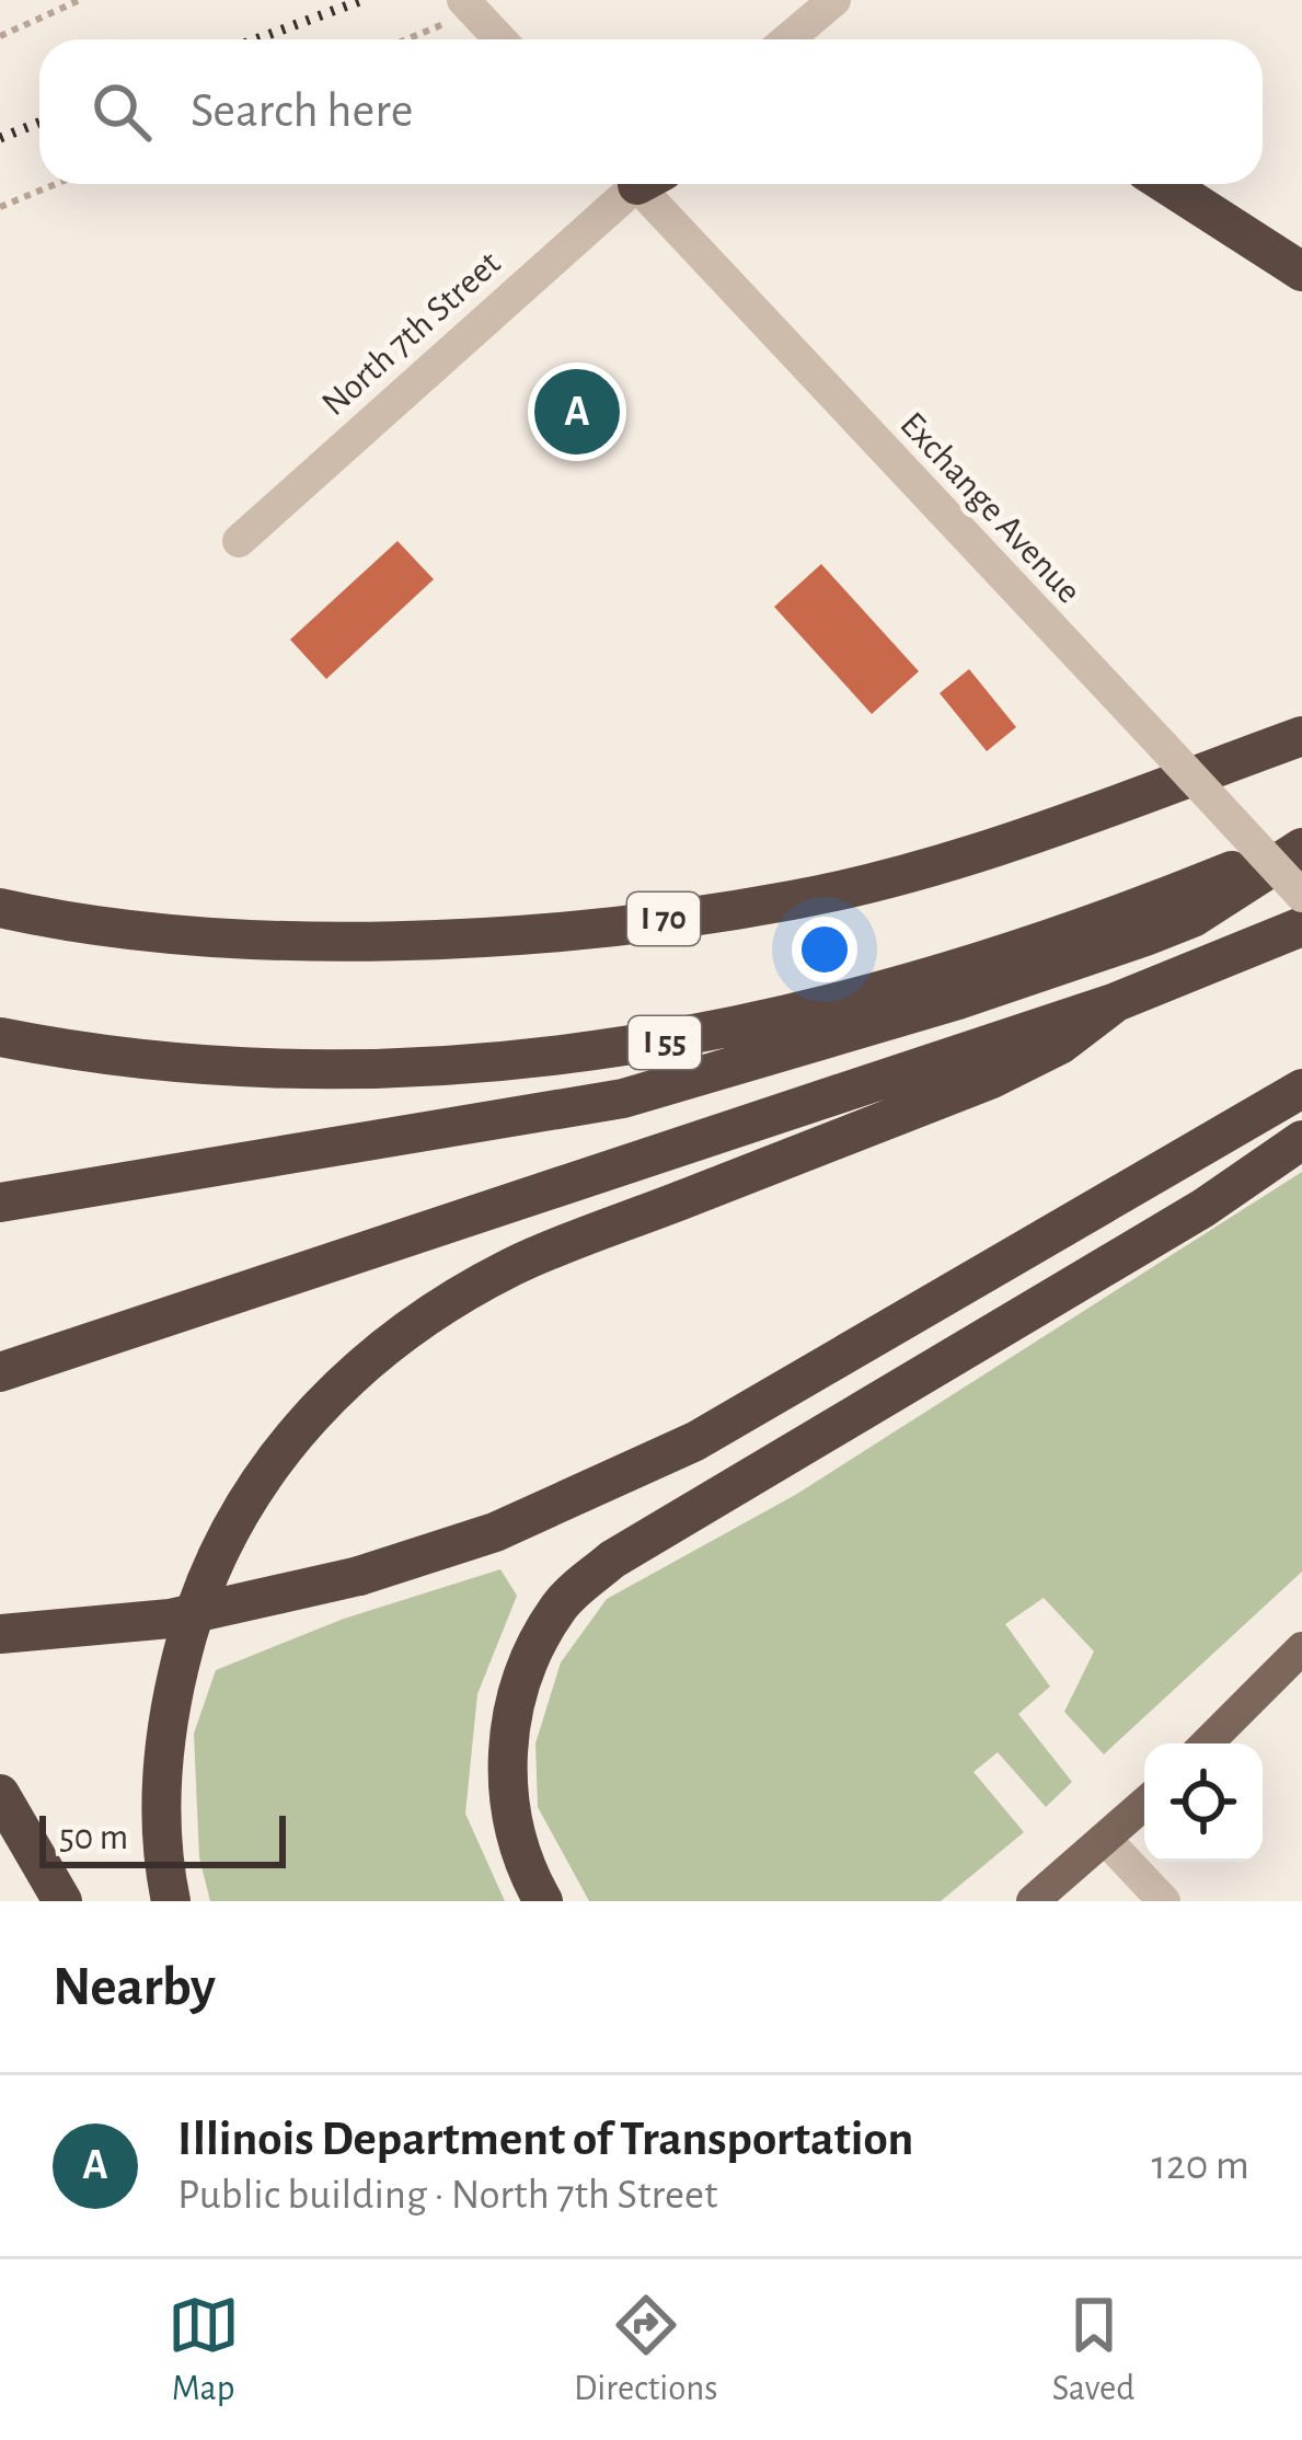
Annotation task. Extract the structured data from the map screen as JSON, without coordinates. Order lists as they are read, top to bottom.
{
  "streets": {
    "highway": ["I 70", "I 55"],
    "street": ["North 7th Street", "Exchange Avenue"]
  },
  "scale_bar": "50 m",
  "page": {
    "search": "Search here",
    "pins": "A",
    "scale": "50 m",
    "heading": "Nearby",
    "list": [
      {
        "mark": "A",
        "name": "Illinois Department of Transportation",
        "note": "Public building · North 7th Street",
        "value": "120 m"
      }
    ],
    "nav": ["Map", "Directions", "Saved"]
  }
}
